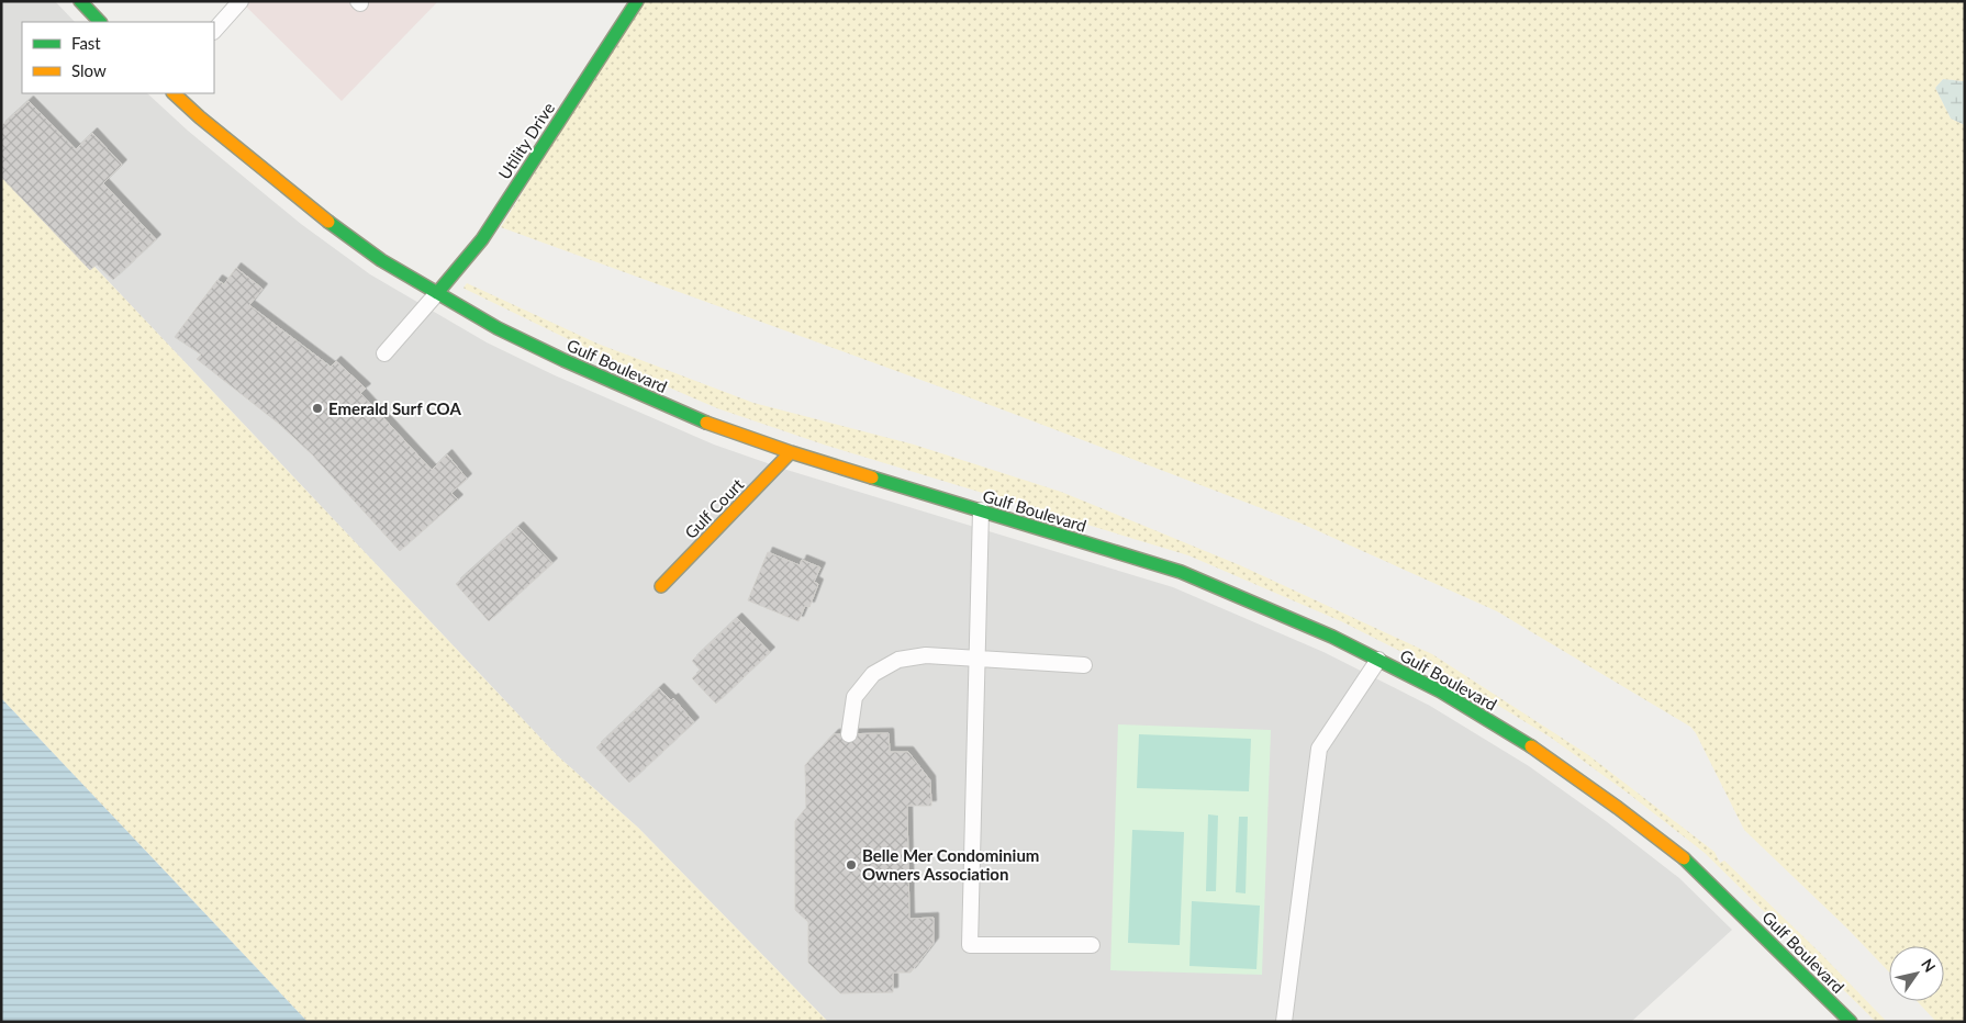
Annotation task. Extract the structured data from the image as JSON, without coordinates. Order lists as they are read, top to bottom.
{
  "streets": {
    "main road": ["Utility Drive", "Gulf Boulevard", "Gulf Court"]
  },
  "crossings": [
    ["Utility Drive", "Gulf Boulevard"],
    ["Gulf Boulevard", "Gulf Court"]
  ],
  "places": ["Emerald Surf COA", "Belle Mer Condominium Owners Association"],
  "legend": ["Fast", "Slow"],
  "north": "top right"
}
